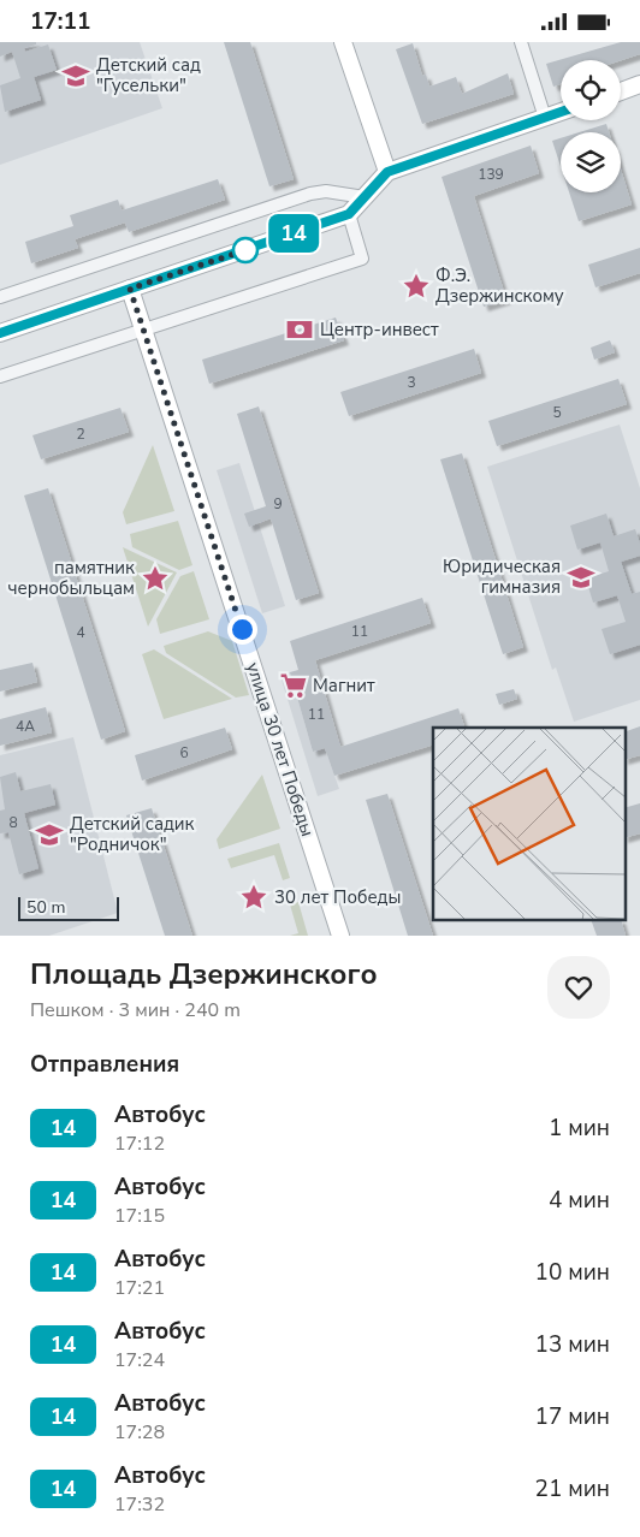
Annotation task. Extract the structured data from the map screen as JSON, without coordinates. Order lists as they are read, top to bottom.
{
  "streets": {
    "street": ["улица 30 лет Победы"]
  },
  "places": {
    "school or university": ["Детский сад \"Гусельки\"", "Юридическая гимназия", "Детский садик \"Родничок\""],
    "place": ["Ф.Э. Дзержинскому", "памятник чернобыльцам", "30 лет Победы"],
    "bank": ["Центр-инвест"],
    "supermarket": ["Магнит"]
  },
  "lines": ["bus line 14"],
  "house_numbers": [
    "139",
    "3",
    "5",
    "2",
    "9",
    "11",
    "4",
    "11",
    "4А",
    "6",
    "8"
  ],
  "scale_bar": "50 m",
  "page": {
    "status": "17:11",
    "on_map": "14",
    "scale": "50 m",
    "heading": [
      ["Площадь Дзержинского", "Пешком · 3 мин · 240 m"],
      "Отправления"
    ],
    "list": [
      {
        "mark": "14",
        "name": "Автобус",
        "note": "17:12",
        "value": "1 мин"
      },
      {
        "mark": "14",
        "name": "Автобус",
        "note": "17:15",
        "value": "4 мин"
      },
      {
        "mark": "14",
        "name": "Автобус",
        "note": "17:21",
        "value": "10 мин"
      },
      {
        "mark": "14",
        "name": "Автобус",
        "note": "17:24",
        "value": "13 мин"
      },
      {
        "mark": "14",
        "name": "Автобус",
        "note": "17:28",
        "value": "17 мин"
      },
      {
        "mark": "14",
        "name": "Автобус",
        "note": "17:32",
        "value": "21 мин"
      }
    ]
  }
}
